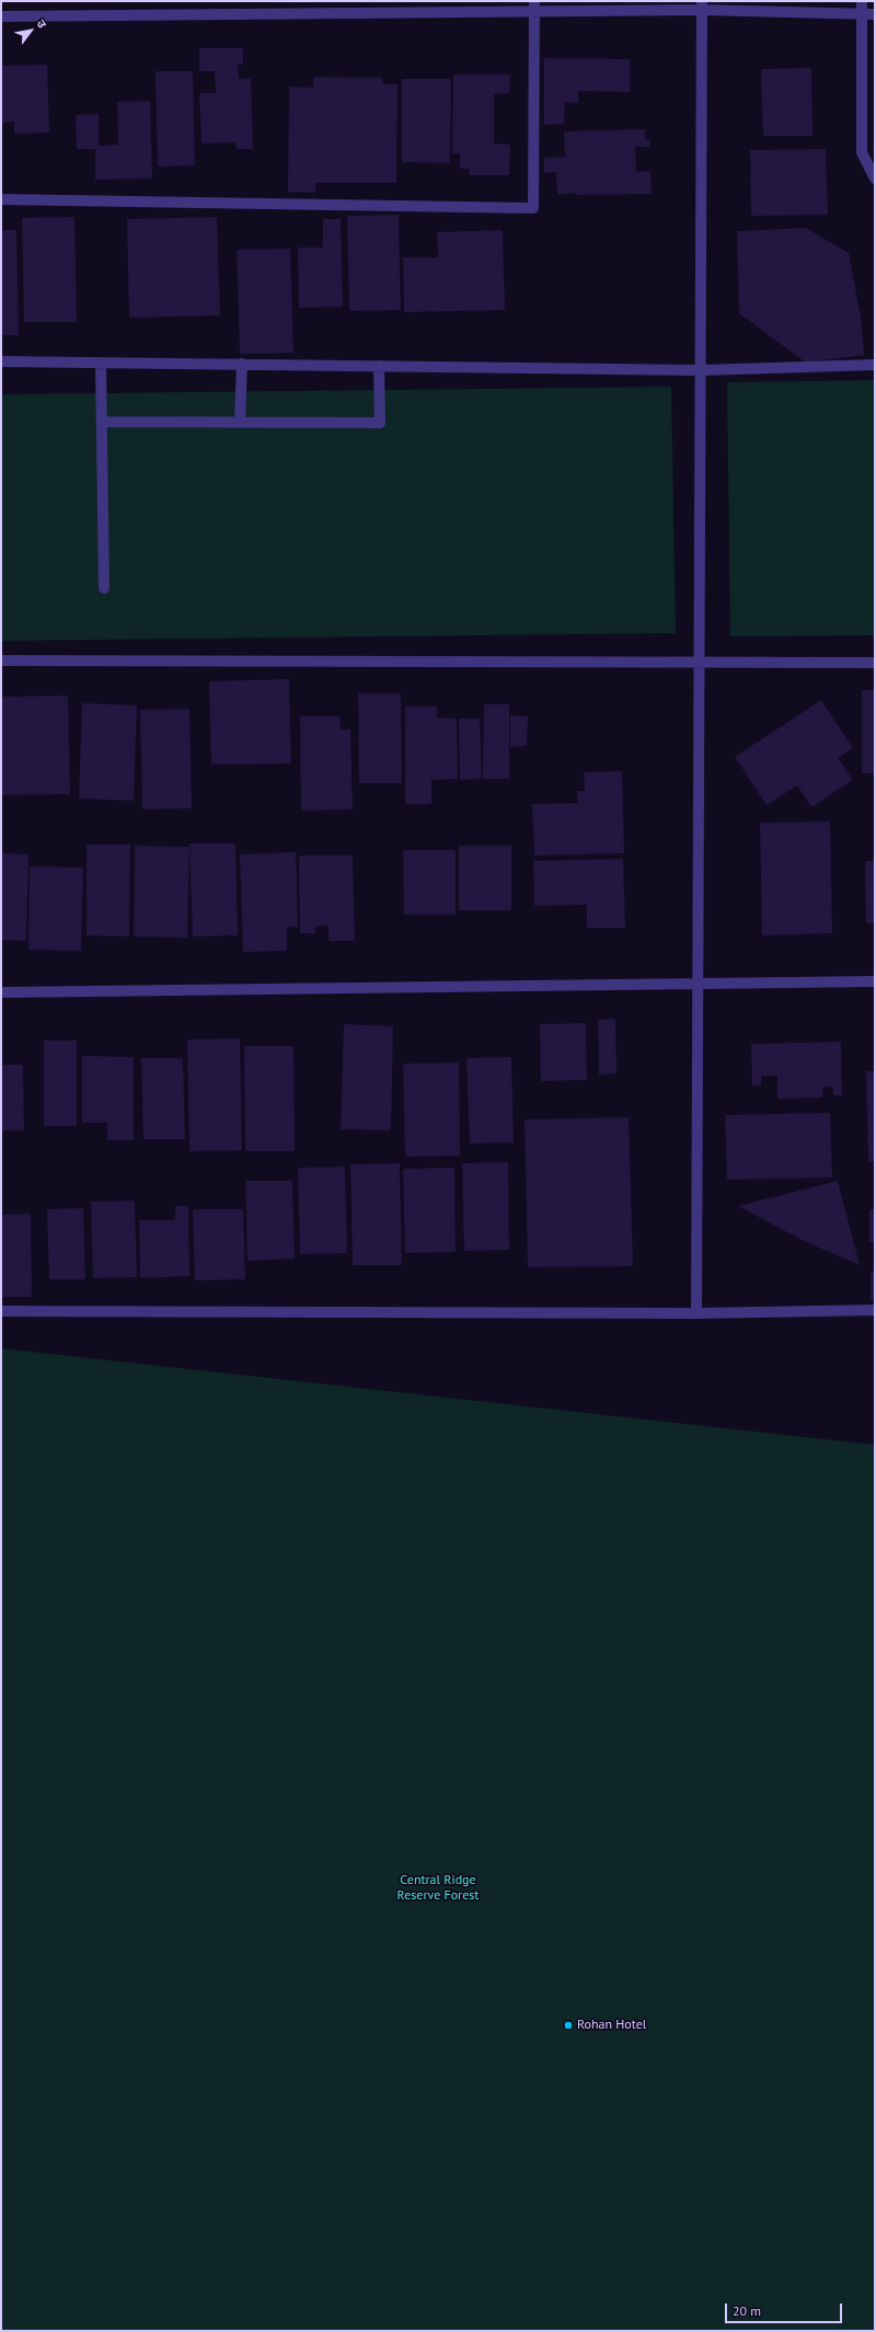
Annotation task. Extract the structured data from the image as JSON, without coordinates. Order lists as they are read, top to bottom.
{
  "parks": ["Central Ridge Reserve Forest"],
  "places": ["Rohan Hotel"],
  "scale_bar": "20 m",
  "north": "top right"
}
